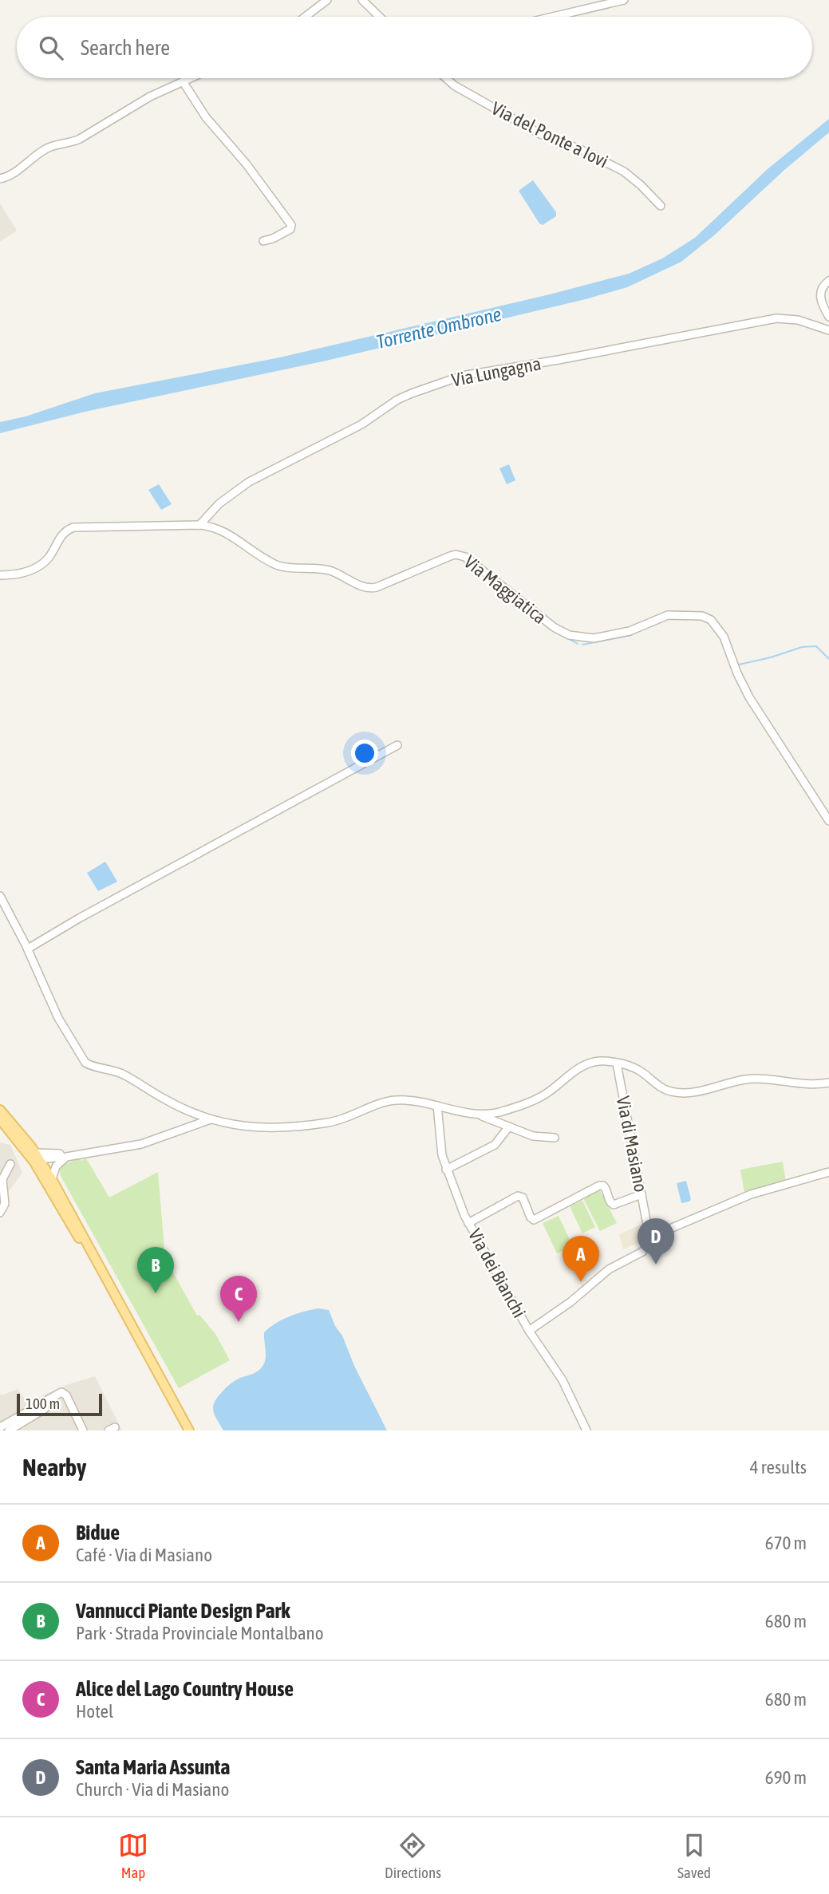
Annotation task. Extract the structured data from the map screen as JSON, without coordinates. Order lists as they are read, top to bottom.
{
  "streets": {
    "street": [
      "Via del Ponte a Iovi",
      "Via Lungagna",
      "Via Maggiatica",
      "Via di Masiano",
      "Via dei Bianchi"
    ]
  },
  "crossings": [
    ["Via Lungagna", "Via Maggiatica"]
  ],
  "water": ["Torrente Ombrone"],
  "scale_bar": "100 m",
  "page": {
    "search": "Search here",
    "pins": [
      "D",
      "A",
      "B",
      "C"
    ],
    "scale": "100 m",
    "heading": ["Nearby", "4 results"],
    "list": [
      {
        "mark": "A",
        "name": "Bidue",
        "note": "Café · Via di Masiano",
        "value": "670 m"
      },
      {
        "mark": "B",
        "name": "Vannucci Piante Design Park",
        "note": "Park · Strada Provinciale Montalbano",
        "value": "680 m"
      },
      {
        "mark": "C",
        "name": "Alice del Lago Country House",
        "note": "Hotel",
        "value": "680 m"
      },
      {
        "mark": "D",
        "name": "Santa Maria Assunta",
        "note": "Church · Via di Masiano",
        "value": "690 m"
      }
    ],
    "nav": ["Map", "Directions", "Saved"]
  }
}
